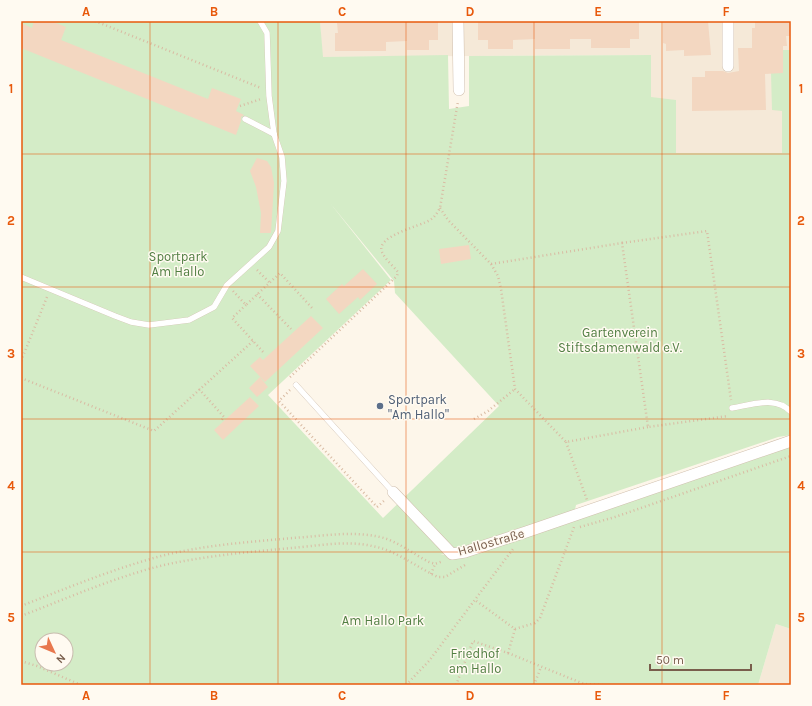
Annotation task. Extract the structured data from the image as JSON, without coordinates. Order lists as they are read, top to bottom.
{
  "streets": {
    "street": ["Hallostraße"]
  },
  "parks": [
    "Sportpark Am Hallo",
    "Gartenverein Stiftsdamenwald e.V.",
    "Am Hallo Park",
    "Friedhof am Hallo"
  ],
  "places": ["Sportpark \"Am Hallo\""],
  "scale_bar": "50 m",
  "north": "bottom right",
  "grid": {
    "columns": [
      "A",
      "B",
      "C",
      "D",
      "E",
      "F"
    ],
    "rows": [
      "1",
      "2",
      "3",
      "4",
      "5"
    ]
  }
}
